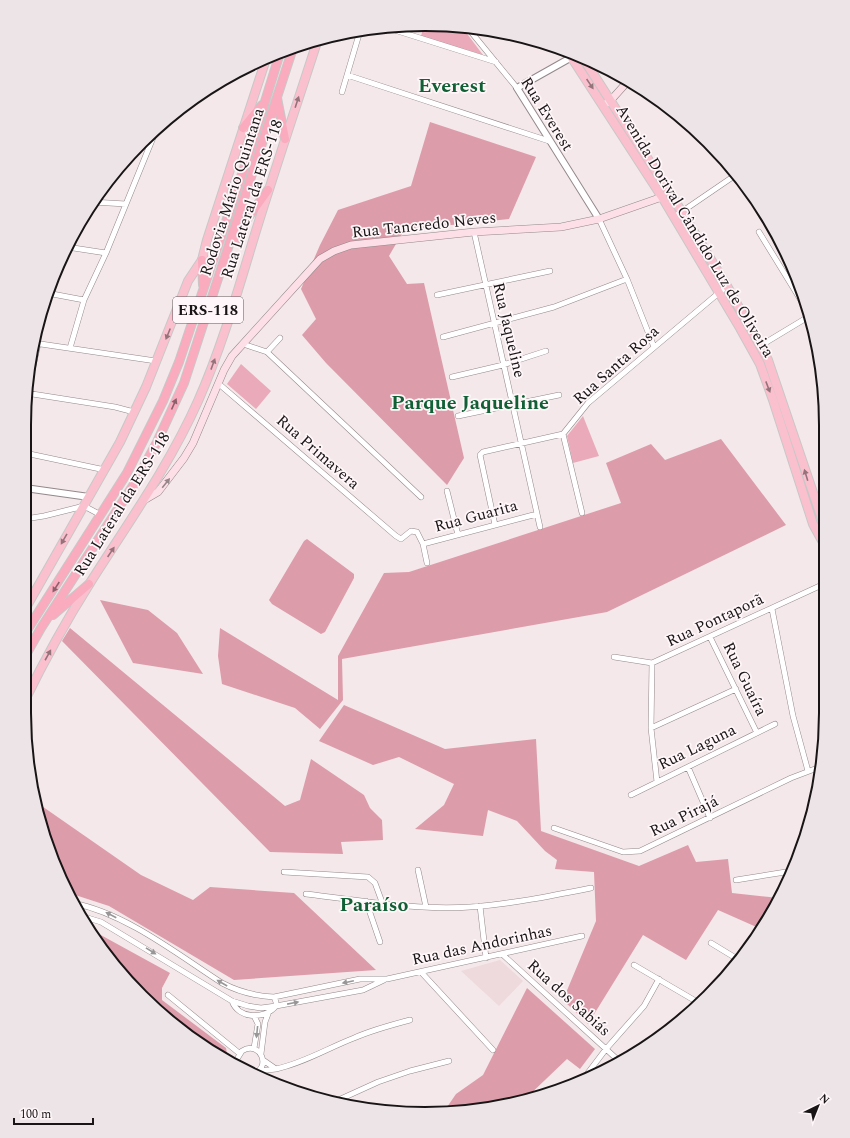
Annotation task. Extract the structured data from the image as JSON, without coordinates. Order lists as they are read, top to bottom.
{
  "streets": {
    "highway": ["Rodovia Mário Quintana", "ERS-118"],
    "main road": ["Rua Lateral da ERS-118", "Rua Tancredo Neves", "Avenida Dorival Cândido Luz de Oliveira"],
    "street": [
      "Rua Everest",
      "Rua Jaqueline",
      "Rua Santa Rosa",
      "Rua Primavera",
      "Rua Guarita",
      "Rua Pontaporã",
      "Rua Guaíra",
      "Rua Laguna",
      "Rua Pirajá",
      "Rua das Andorinhas",
      "Rua dos Sabiás"
    ]
  },
  "crossings": [
    ["Rua Everest", "Rua Tancredo Neves"],
    ["Rua Lateral da ERS-118", "Rua Tancredo Neves"],
    ["Rua Tancredo Neves", "Avenida Dorival Cândido Luz de Oliveira"],
    ["Rua Tancredo Neves", "Rua Jaqueline"],
    ["Rua Tancredo Neves", "Rua Primavera"],
    ["Avenida Dorival Cândido Luz de Oliveira", "Rua Santa Rosa"],
    ["Rua Jaqueline", "Rua Guarita"],
    ["Rua Primavera", "Rua Guarita"],
    ["Rua Pontaporã", "Rua Guaíra"],
    ["Rua Guaíra", "Rua Laguna"],
    ["Rua das Andorinhas", "Rua dos Sabiás"]
  ],
  "districts": ["Everest", "Parque Jaqueline", "Paraíso"],
  "scale_bar": "100 m",
  "north": "top right"
}
